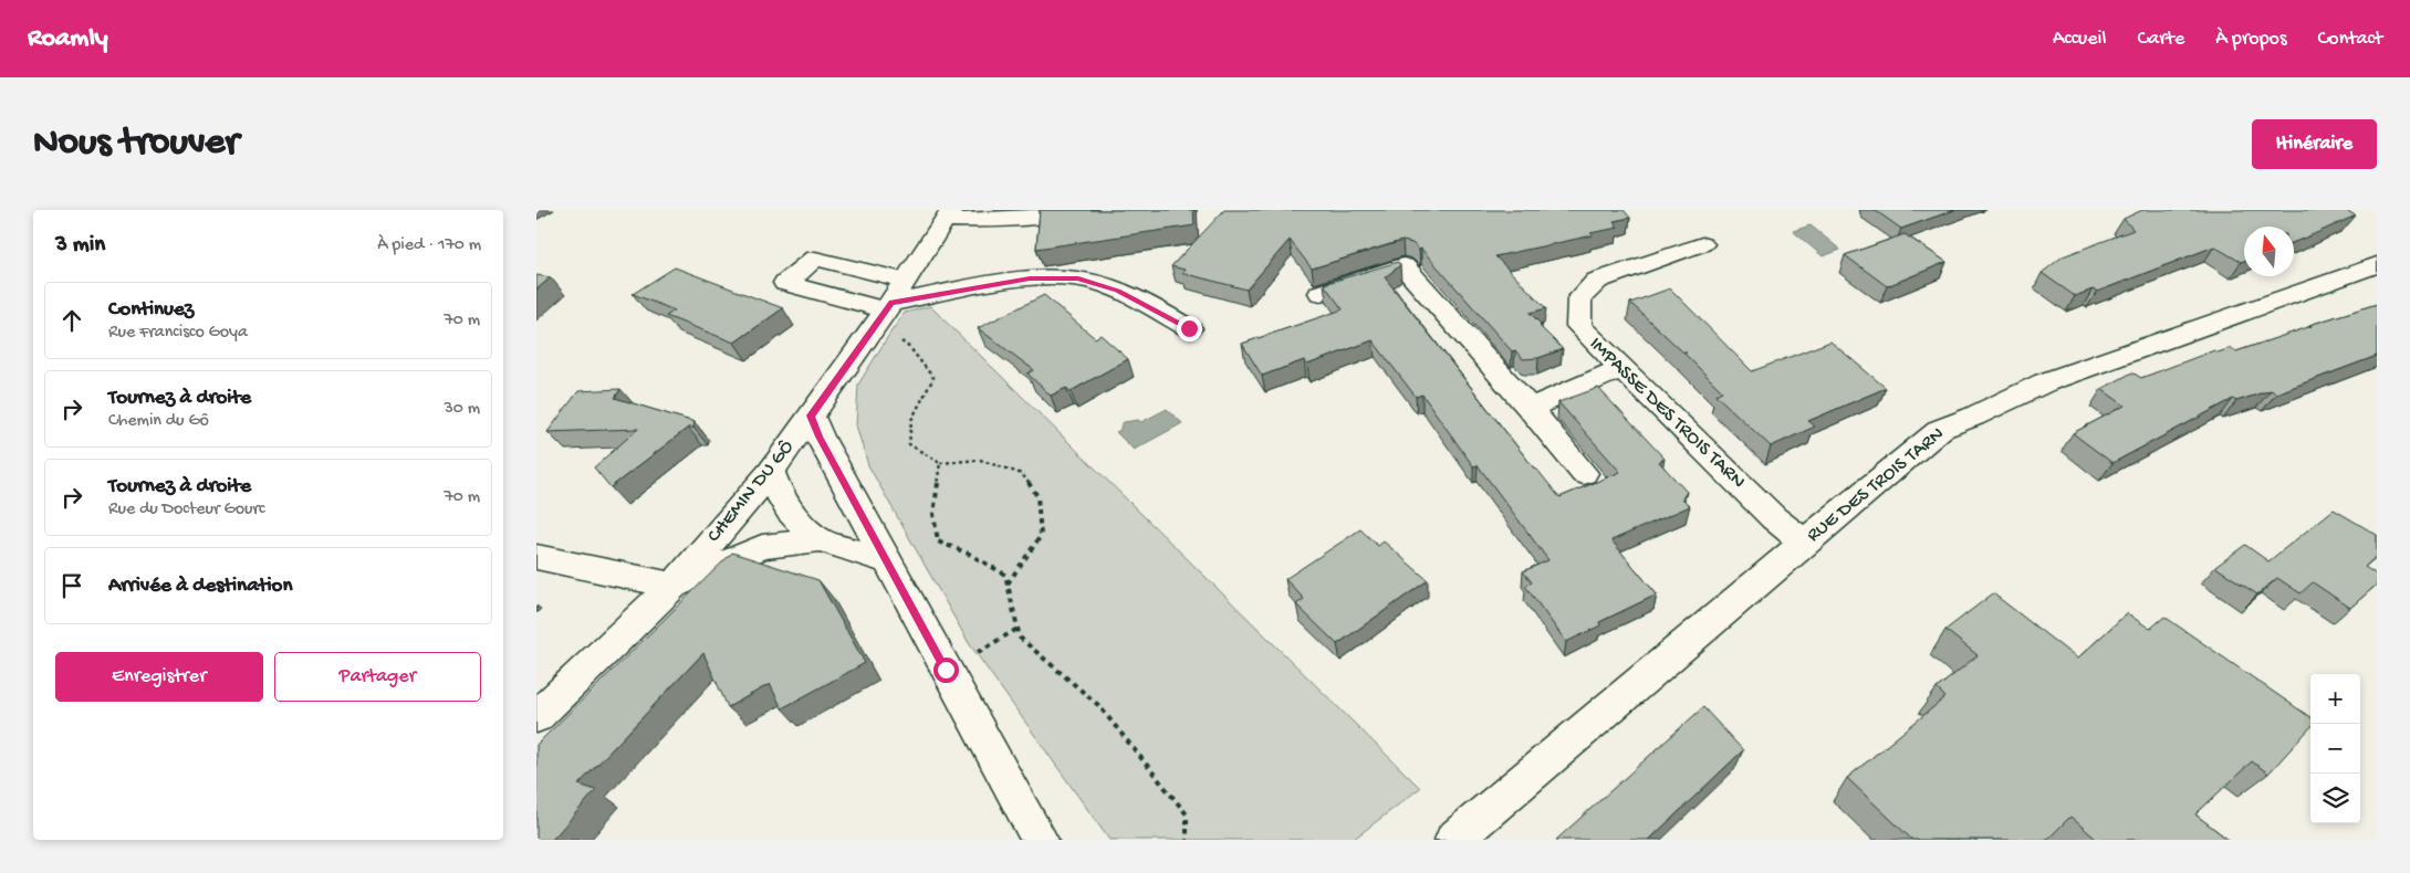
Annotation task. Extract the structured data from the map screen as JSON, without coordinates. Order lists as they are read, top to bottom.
{
  "streets": {
    "street": ["IMPASSE DES TROIS TARN", "RUE DES TROIS TARN", "CHEMIN DU GÔ"]
  },
  "crossings": [
    ["IMPASSE DES TROIS TARN", "RUE DES TROIS TARN"]
  ],
  "north": "top",
  "page": {
    "header": "Roamly",
    "nav": [
      "Accueil",
      "Carte",
      "À propos",
      "Contact"
    ],
    "buttons": [
      "Itinéraire",
      ["Enregistrer", "Partager"]
    ],
    "title": "Nous trouver",
    "heading": ["3 min", "À pied · 170 m"],
    "list": [
      ["Continuez", "Rue Francisco Goya", "70 m"],
      ["Tournez à droite", "Chemin du Gô", "30 m"],
      ["Tournez à droite", "Rue du Docteur Gourc", "70 m"],
      "Arrivée à destination"
    ],
    "map_buttons": ["+", "−"]
  }
}
